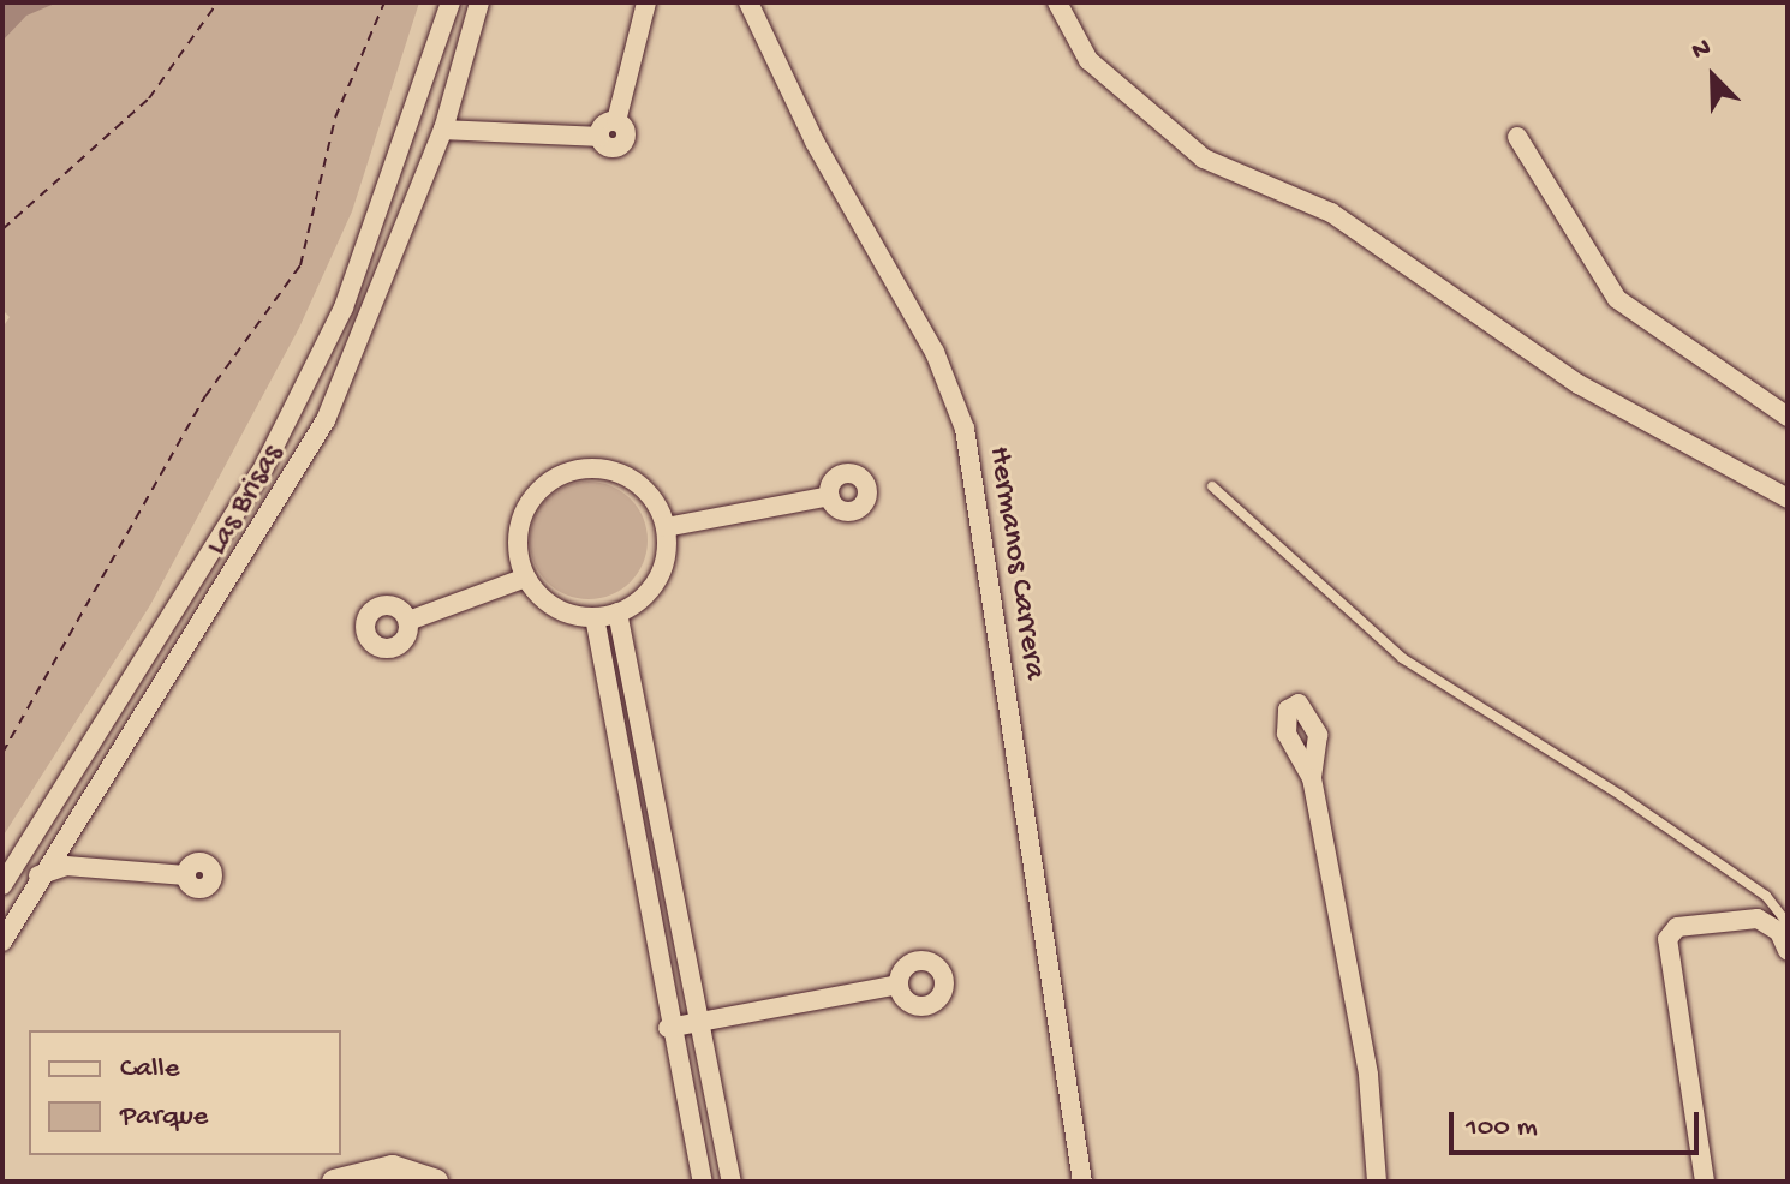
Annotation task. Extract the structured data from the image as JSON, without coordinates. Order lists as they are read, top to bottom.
{
  "streets": {
    "street": ["Las Brisas", "Hermanos Carrera"]
  },
  "legend": ["Calle", "Parque"],
  "scale_bar": "100 m",
  "north": "top left"
}
